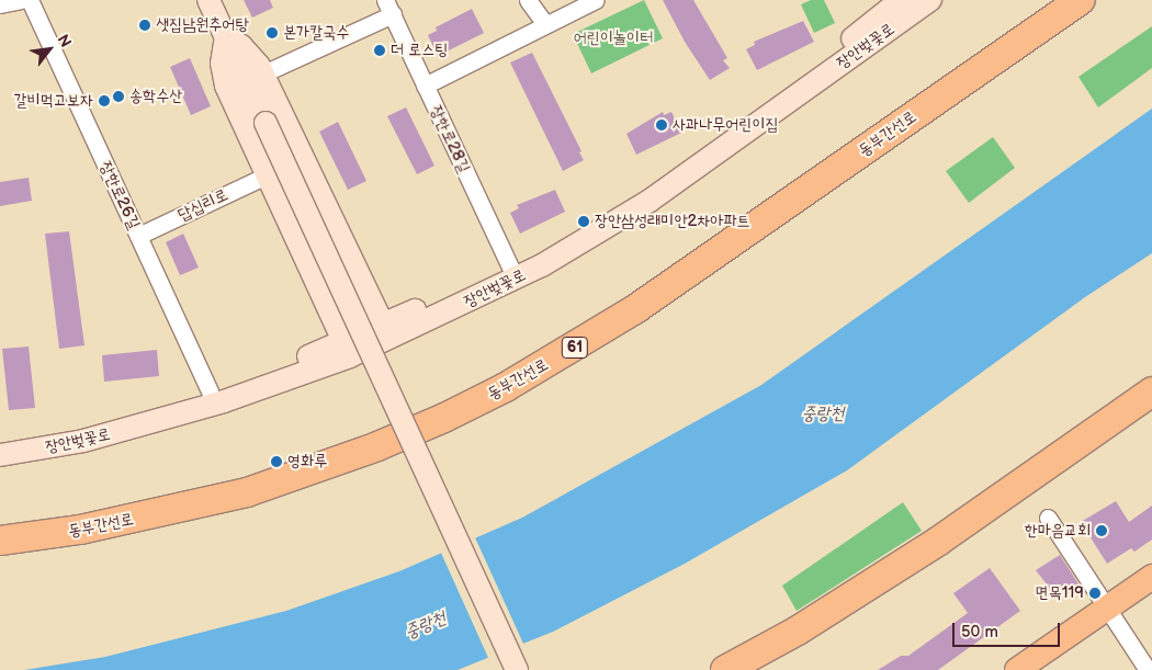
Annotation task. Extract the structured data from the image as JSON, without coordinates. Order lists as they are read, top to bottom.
{
  "streets": {
    "highway": ["동부간선로", "61"],
    "street": [
      "장안벚꽃로",
      "장한로28길",
      "장한로26길",
      "답십리로"
    ]
  },
  "crossings": [
    ["장안벚꽃로", "장한로28길"],
    ["장안벚꽃로", "장한로26길"],
    ["장한로26길", "답십리로"]
  ],
  "water": ["중랑천"],
  "parks": ["어린이놀이터"],
  "places": [
    "샛집남원추어탕",
    "본가칼국수",
    "더 로스팅",
    "송학수산",
    "갈비먹고보자",
    "사과나무어린이집",
    "장안삼성래미안2차아파트",
    "영화루",
    "한마음교회",
    "면목119"
  ],
  "scale_bar": "50 m",
  "north": "top right"
}
